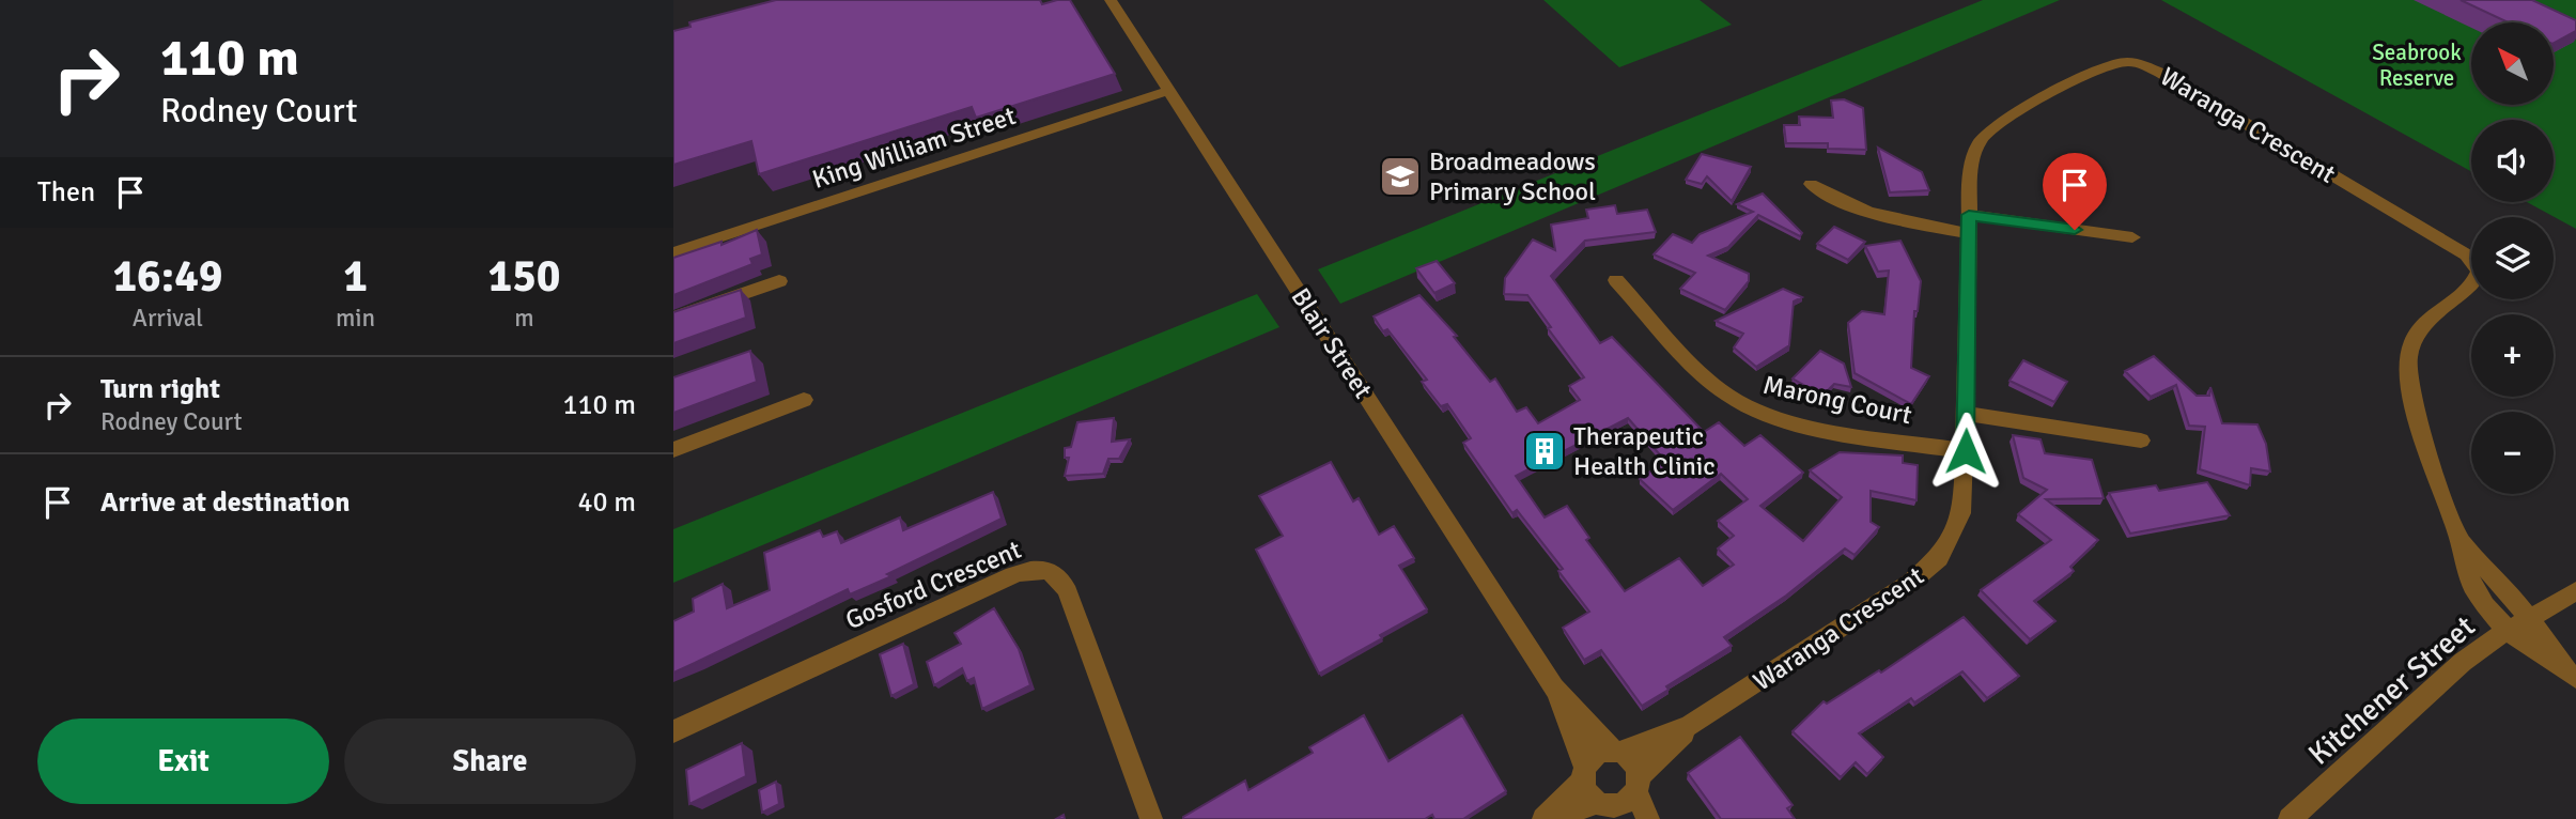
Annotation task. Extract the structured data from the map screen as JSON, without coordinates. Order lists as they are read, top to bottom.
{
  "streets": {
    "street": [
      "Waranga Crescent",
      "King William Street",
      "Blair Street",
      "Marong Court",
      "Gosford Crescent",
      "Kitchener Street"
    ]
  },
  "crossings": [
    ["Waranga Crescent", "Blair Street"],
    ["Waranga Crescent", "Marong Court"],
    ["Waranga Crescent", "Kitchener Street"],
    ["King William Street", "Blair Street"]
  ],
  "parks": ["Seabrook Reserve"],
  "places": {
    "school or university": ["Broadmeadows Primary School"],
    "building": ["Therapeutic Health Clinic"]
  },
  "north": "top left",
  "page": {
    "turn": ["110 m", "Rodney Court"],
    "map_buttons": ["+", "−"],
    "then": "Then",
    "eta": [
      "16:49",
      "Arrival",
      "1",
      "min",
      "150",
      "m"
    ],
    "list": [
      {
        "name": "Turn right",
        "note": "Rodney Court",
        "value": "110 m"
      },
      {
        "name": "Arrive at destination",
        "value": "40 m"
      }
    ],
    "buttons": ["Exit", "Share"]
  }
}
